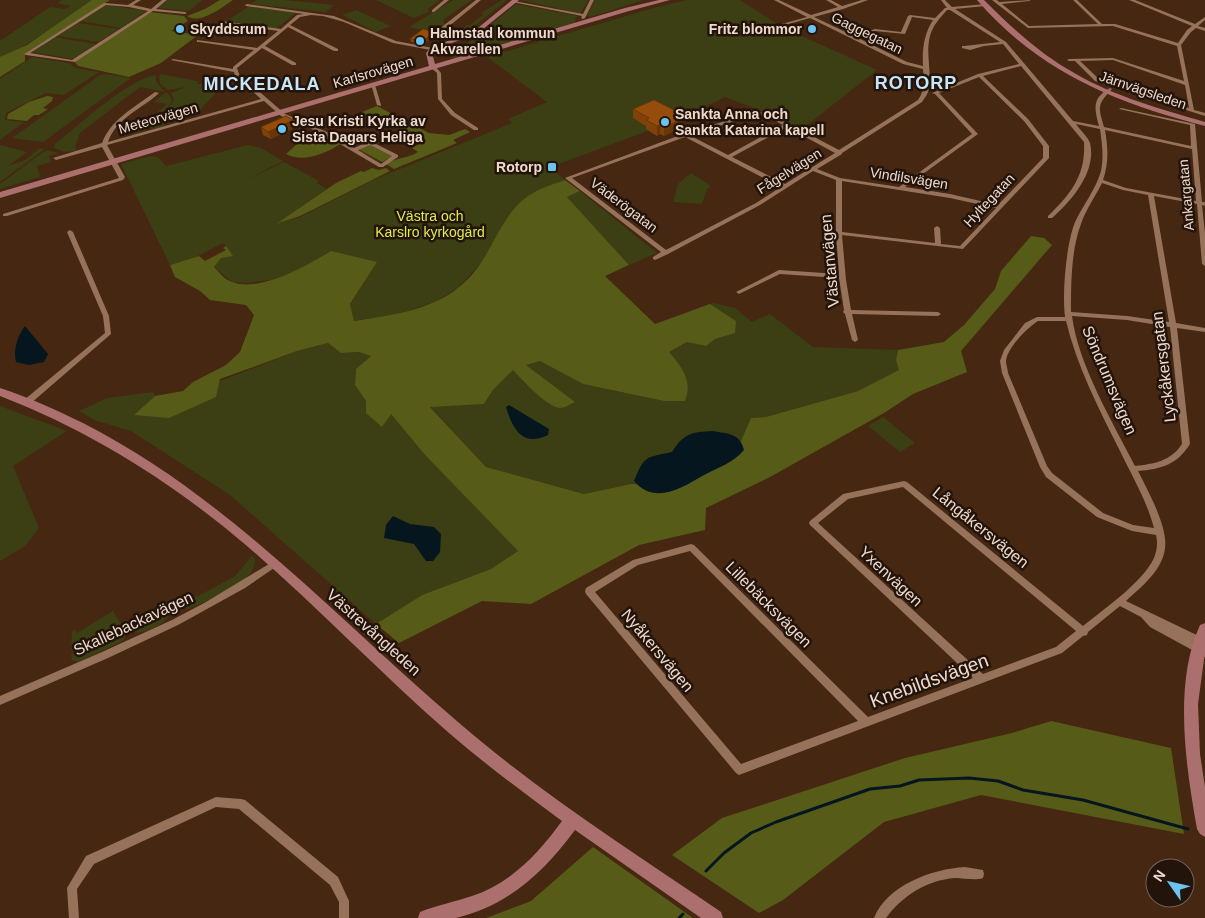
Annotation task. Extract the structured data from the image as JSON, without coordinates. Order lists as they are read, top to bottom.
{
  "streets": {
    "street": [
      "Gaggegatan",
      "Karlsrovägen",
      "Järnvägsleden",
      "Meteorvägen",
      "Fågelvägen",
      "Vindilsvägen",
      "Ankargatan",
      "Hyltegatan",
      "Väderögatan",
      "Västanvägen",
      "Lyckåkersgatan",
      "Söndrumsvägen",
      "Långåkersvägen",
      "Yxenvägen",
      "Lillebäcksvägen",
      "Skallebackavägen",
      "Västrevångleden",
      "Nyåkersvägen",
      "Knebildsvägen"
    ]
  },
  "crossings": [
    ["Järnvägsleden", "Söndrumsvägen"],
    ["Fågelvägen", "Vindilsvägen"],
    ["Fågelvägen", "Väderögatan"],
    ["Vindilsvägen", "Hyltegatan"],
    ["Vindilsvägen", "Västanvägen"],
    ["Hyltegatan", "Västanvägen"],
    ["Lyckåkersgatan", "Söndrumsvägen"],
    ["Söndrumsvägen", "Knebildsvägen"],
    ["Långåkersvägen", "Yxenvägen"],
    ["Långåkersvägen", "Knebildsvägen"],
    ["Yxenvägen", "Knebildsvägen"],
    ["Lillebäcksvägen", "Nyåkersvägen"],
    ["Lillebäcksvägen", "Knebildsvägen"],
    ["Skallebackavägen", "Västrevångleden"],
    ["Nyåkersvägen", "Knebildsvägen"]
  ],
  "districts": ["ROTORP", "MICKEDALA"],
  "parks": ["Västra och Karslro kyrkogård"],
  "places": {
    "other": [
      "Skyddsrum",
      "Fritz blommor",
      "Halmstad kommun Akvarellen",
      "Sankta Anna och Sankta Katarina kapell",
      "Jesu Kristi Kyrka av Sista Dagars Heliga"
    ],
    "transit": ["Rotorp"]
  },
  "north": "top left"
}
